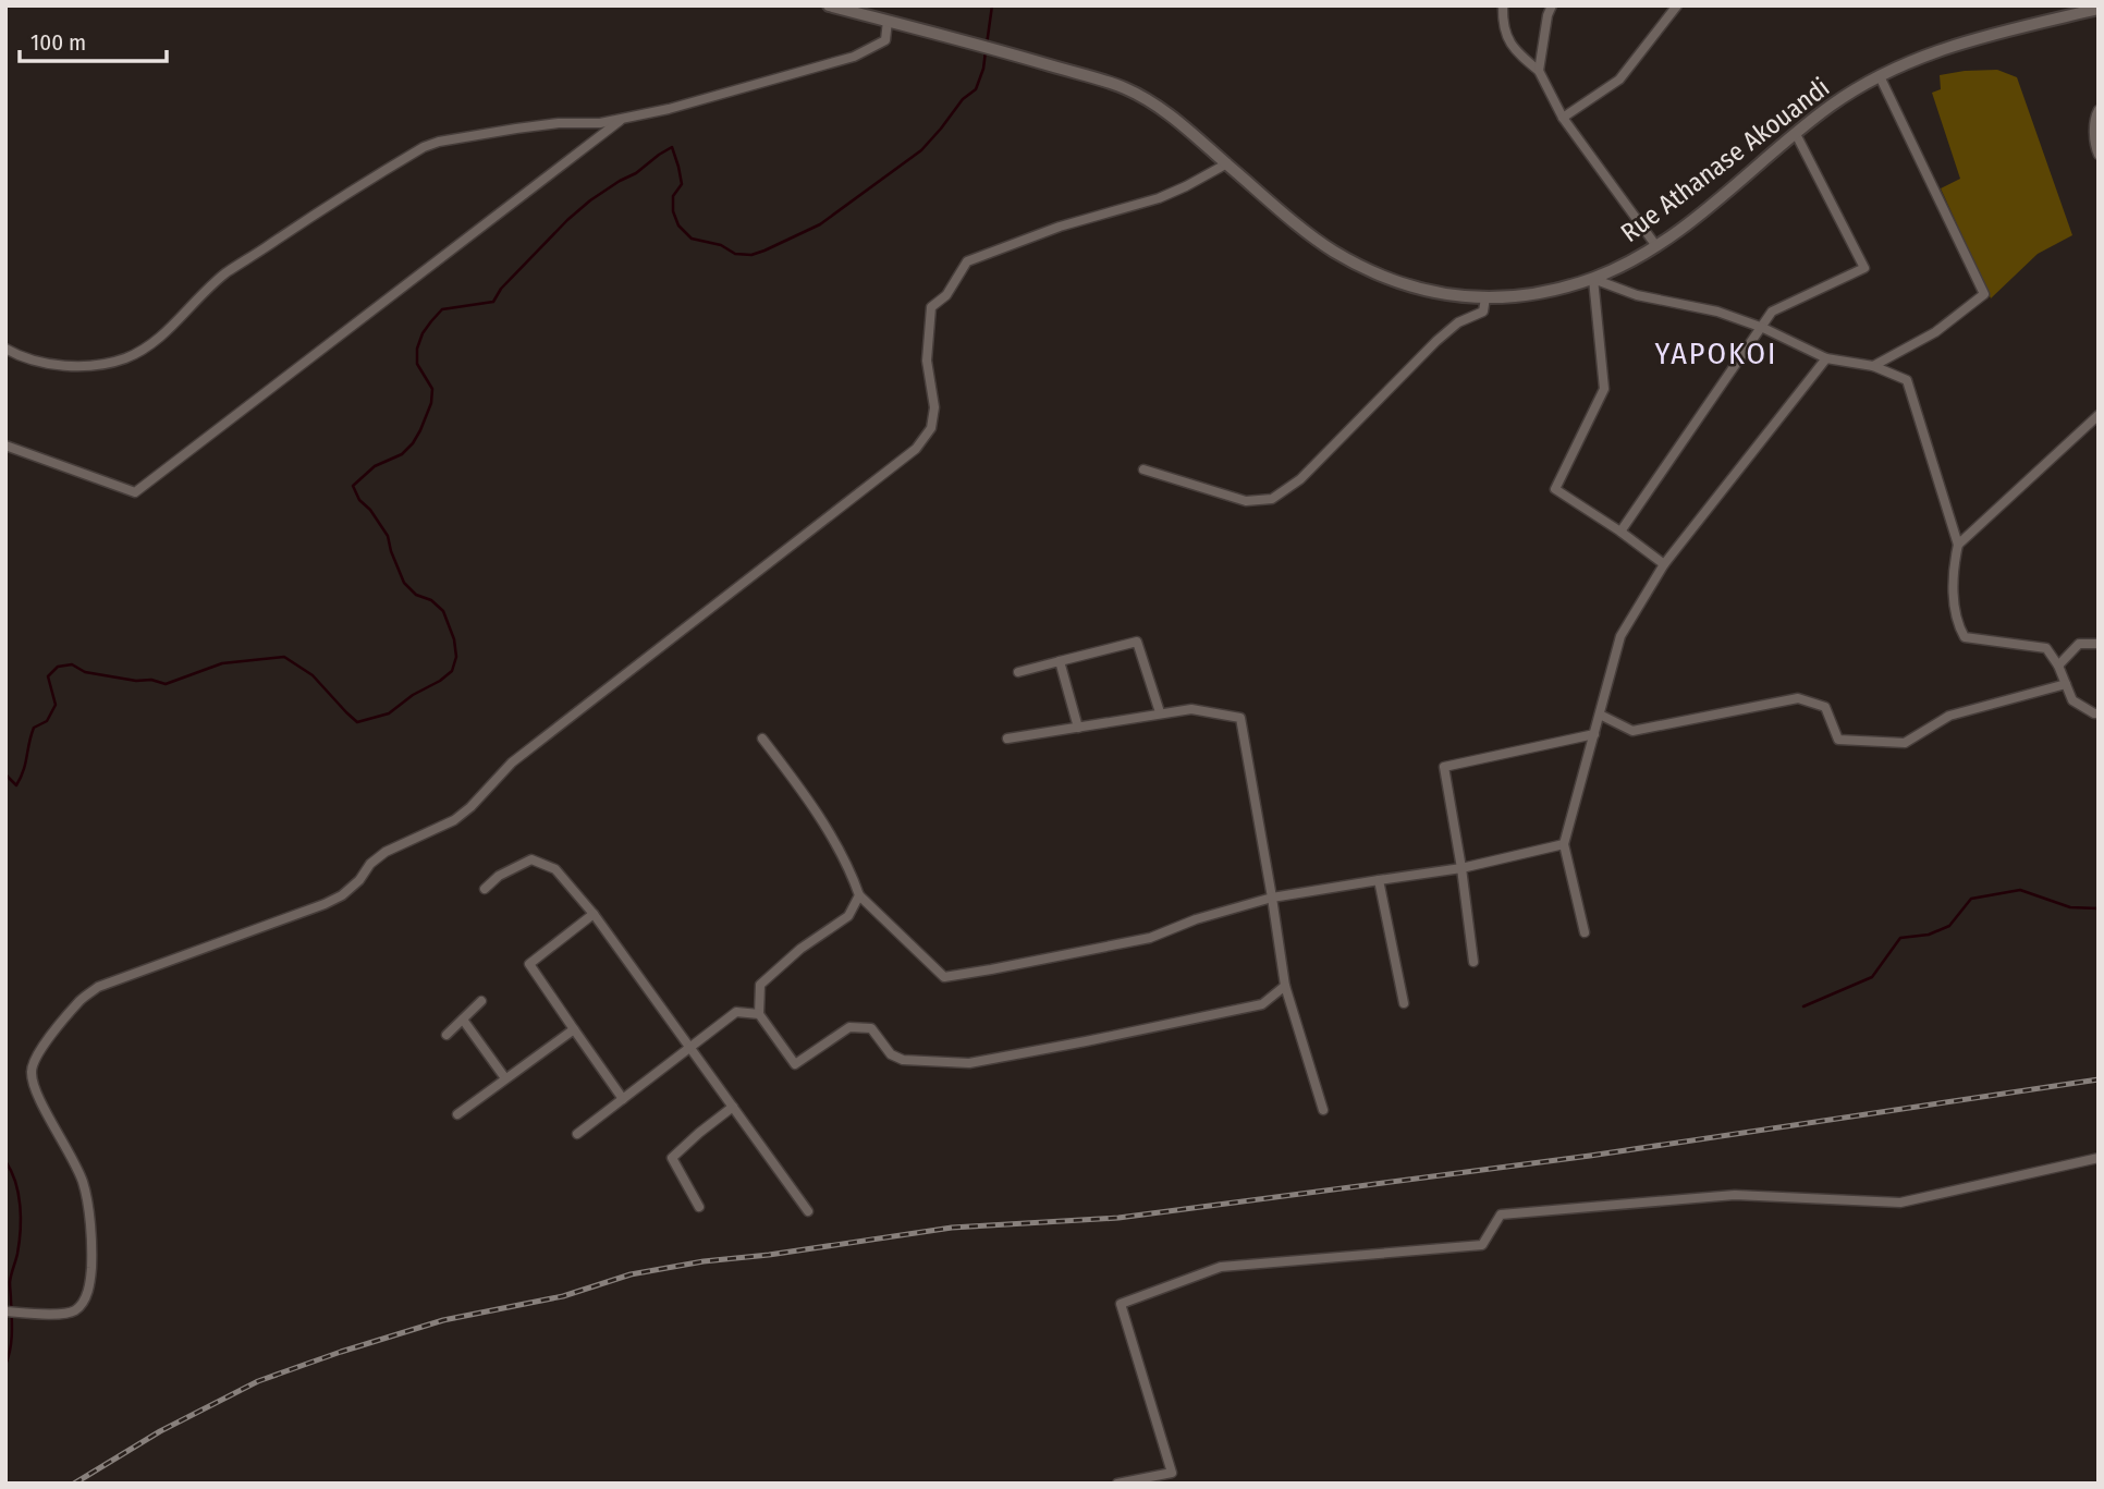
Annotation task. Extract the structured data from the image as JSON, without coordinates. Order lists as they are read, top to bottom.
{
  "streets": {
    "street": ["Rue Athanase Akouandi"]
  },
  "districts": ["YAPOKOI"],
  "scale_bar": "100 m"
}
